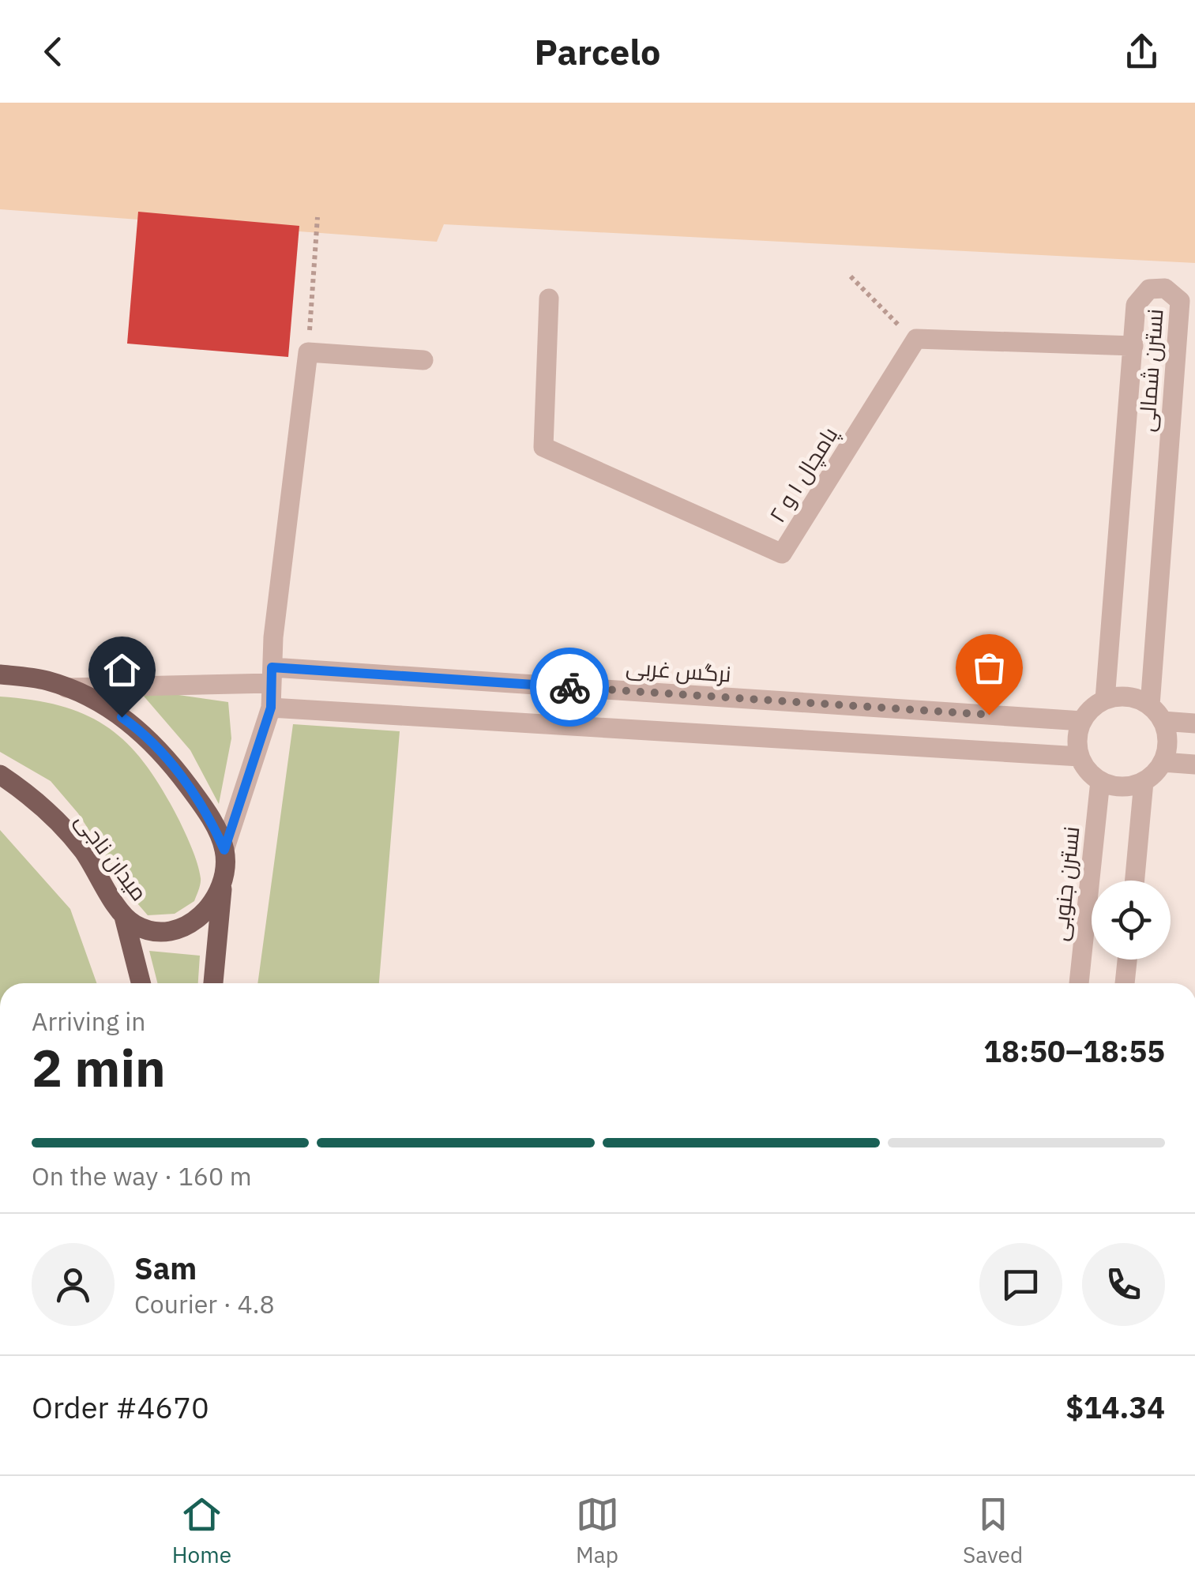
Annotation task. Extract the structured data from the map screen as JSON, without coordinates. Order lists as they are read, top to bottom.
{
  "streets": {
    "main road": ["میدان ناجی"],
    "street": [
      "نسترن شمالی",
      "پامچال ۱ و ۲",
      "نرگس غربی",
      "نسترن جنوبی"
    ]
  },
  "crossings": [
    ["نسترن شمالی", "نرگس غربی"],
    ["نسترن شمالی", "نسترن جنوبی"],
    ["نرگس غربی", "میدان ناجی"],
    ["نرگس غربی", "نسترن جنوبی"]
  ],
  "page": {
    "header": "Parcelo",
    "heading": ["2 min", "Arriving in", "18:50–18:55"],
    "panel": [
      "Sam",
      "Courier · 4.8",
      "Order #4670",
      "$14.34"
    ],
    "bar": "On the way · 160 m",
    "tabs": ["Home", "Map", "Saved"]
  }
}
